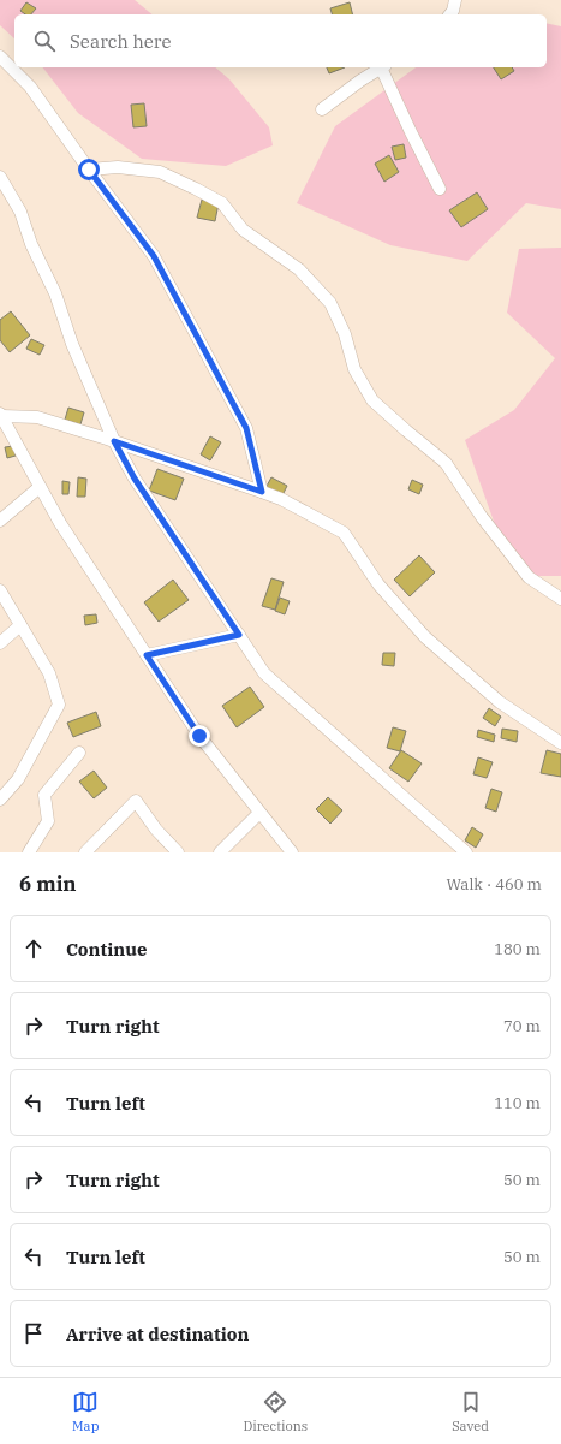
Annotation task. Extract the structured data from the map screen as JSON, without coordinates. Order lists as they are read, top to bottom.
{
  "page": {
    "search": "Search here",
    "heading": ["6 min", "Walk · 460 m"],
    "list": [
      ["Continue", "180 m"],
      ["Turn right", "70 m"],
      ["Turn left", "110 m"],
      ["Turn right", "50 m"],
      ["Turn left", "50 m"],
      "Arrive at destination"
    ],
    "nav": ["Map", "Directions", "Saved"]
  }
}
